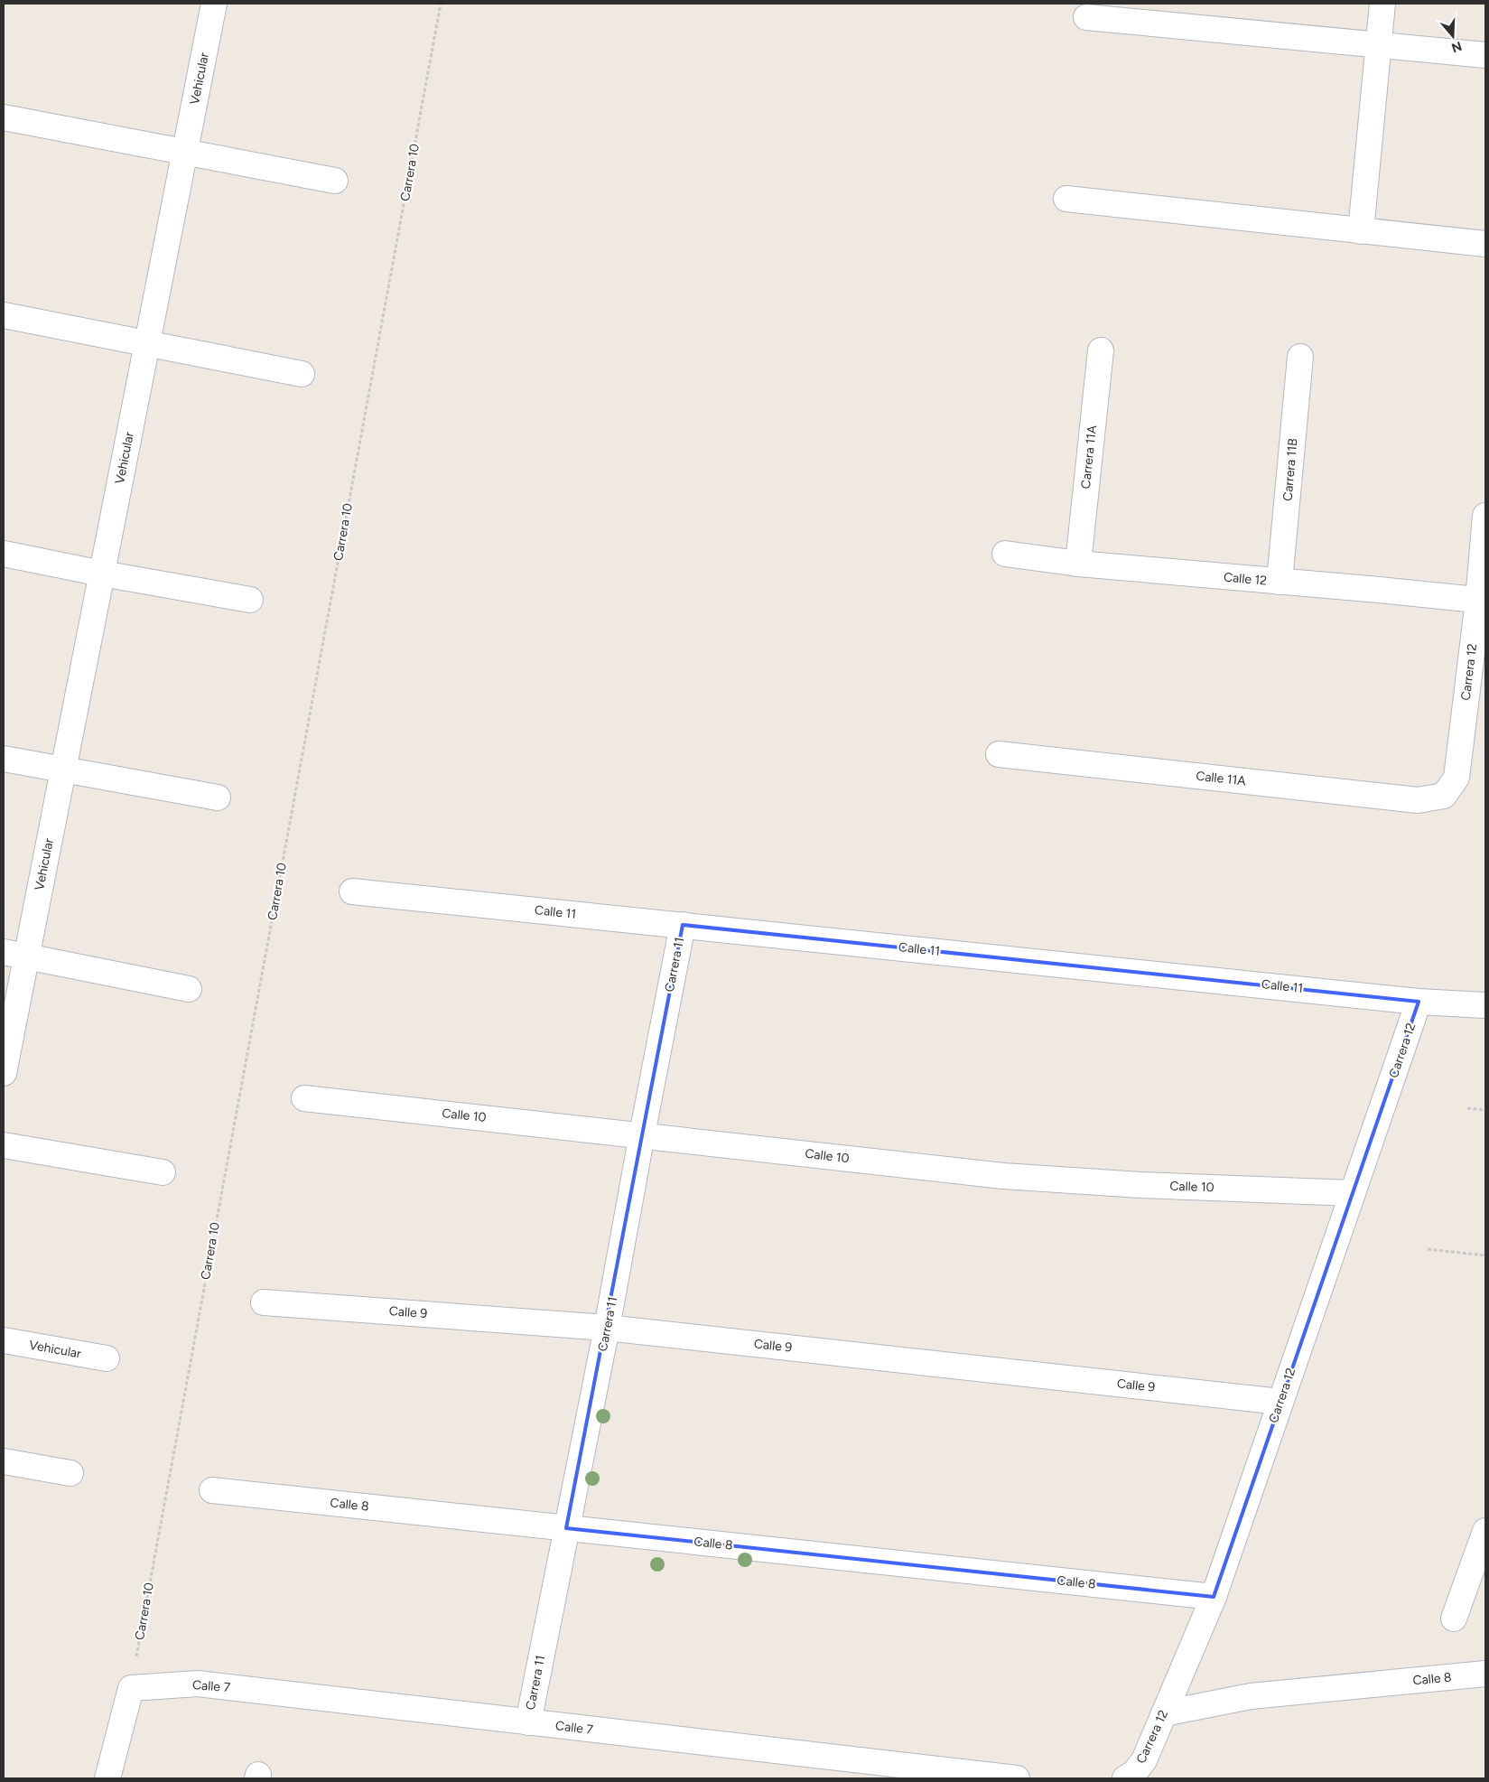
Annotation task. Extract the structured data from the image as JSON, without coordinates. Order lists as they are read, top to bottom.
{
  "streets": {
    "street": [
      "Vehicular",
      "Carrera 11A",
      "Carrera 11B",
      "Calle 12",
      "Carrera 12",
      "Calle 11A",
      "Calle 11",
      "Carrera 11",
      "Calle 10",
      "Calle 9",
      "Calle 8",
      "Calle 7"
    ],
    "path": ["Carrera 10"]
  },
  "crossings": [
    ["Carrera 10", "Calle 7"],
    ["Carrera 11A", "Calle 12"],
    ["Carrera 11B", "Calle 12"],
    ["Calle 12", "Carrera 12"],
    ["Carrera 12", "Calle 11A"],
    ["Carrera 12", "Calle 11"],
    ["Carrera 12", "Calle 10"],
    ["Carrera 12", "Calle 9"],
    ["Carrera 12", "Calle 8"],
    ["Calle 11", "Carrera 11"],
    ["Carrera 11", "Calle 10"],
    ["Carrera 11", "Calle 9"],
    ["Carrera 11", "Calle 8"],
    ["Carrera 11", "Calle 7"]
  ],
  "north": "bottom"
}
